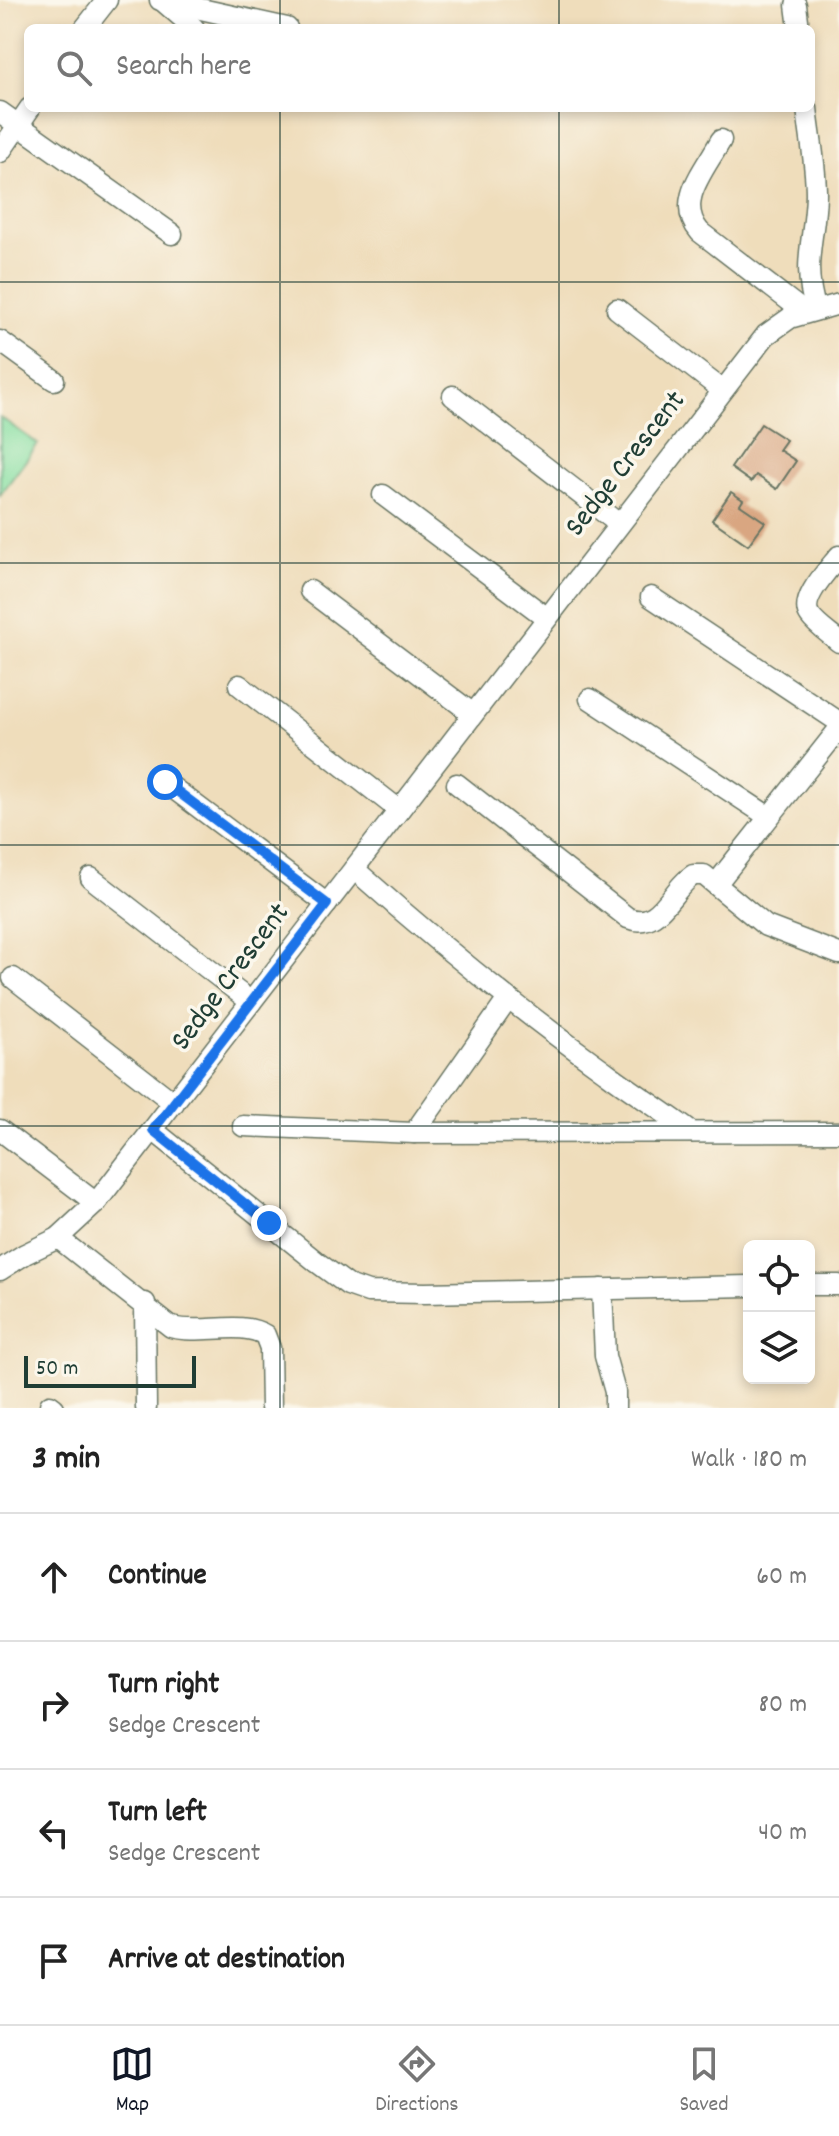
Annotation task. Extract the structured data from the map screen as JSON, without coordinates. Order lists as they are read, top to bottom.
{
  "streets": {
    "street": ["Sedge Crescent"]
  },
  "scale_bar": "50 m",
  "page": {
    "search": "Search here",
    "scale": "50 m",
    "heading": ["3 min", "Walk · 180 m"],
    "list": [
      ["Continue", "60 m"],
      ["Turn right", "Sedge Crescent", "80 m"],
      ["Turn left", "Sedge Crescent", "40 m"],
      "Arrive at destination"
    ],
    "nav": ["Map", "Directions", "Saved"]
  }
}
